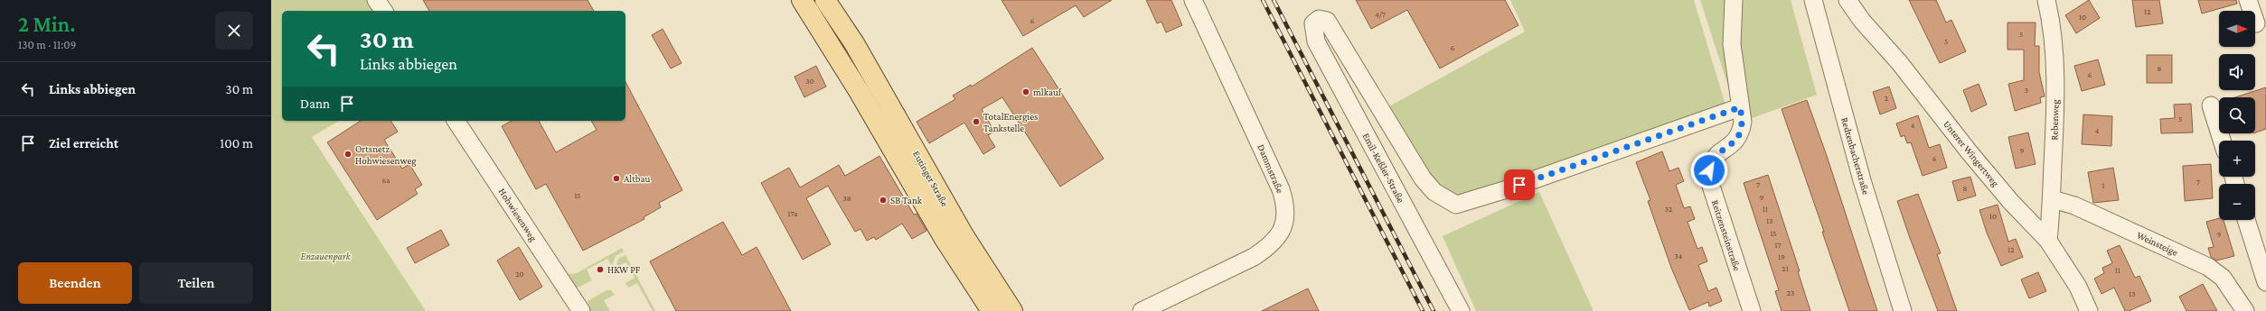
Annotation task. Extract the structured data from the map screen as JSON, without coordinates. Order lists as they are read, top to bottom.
{
  "streets": {
    "main road": ["Eutinger Straße"],
    "street": [
      "Rebenweg",
      "Unterer Wingertweg",
      "Redtenbacherstraße",
      "Emil-Keßler-Straße",
      "Dammstraße",
      "Hohwiesenweg",
      "Reitzensteinstraße",
      "Weinsteige"
    ]
  },
  "crossings": [
    ["Rebenweg", "Unterer Wingertweg"],
    ["Rebenweg", "Weinsteige"],
    ["Emil-Keßler-Straße", "Reitzensteinstraße"]
  ],
  "parks": ["Enzauenpark"],
  "places": [
    "mlkauf",
    "TotalEnergies Tankstelle",
    "Ortsnetz Hohwiesenweg",
    "Altbau",
    "SB Tank",
    "HKW PF"
  ],
  "house_numbers": [
    "12",
    "4/7",
    "10",
    "6",
    "5",
    "5",
    "6",
    "8",
    "6",
    "30",
    "3",
    "2",
    "5",
    "4",
    "4",
    "9",
    "6",
    "6a",
    "7",
    "7",
    "1",
    "8",
    "15",
    "9",
    "38",
    "32",
    "11",
    "17a",
    "10",
    "13",
    "15",
    "9",
    "17",
    "12",
    "34",
    "19",
    "21",
    "11",
    "20",
    "23",
    "13"
  ],
  "north": "right",
  "page": {
    "heading": ["2 Min.", "130 m · 11:09"],
    "map_buttons": ["+", "−"],
    "turn": ["30 m", "Links abbiegen"],
    "list": [
      {
        "name": "Links abbiegen",
        "value": "30 m"
      },
      {
        "name": "Ziel erreicht",
        "value": "100 m"
      }
    ],
    "then": "Dann",
    "buttons": ["Beenden", "Teilen"]
  }
}
